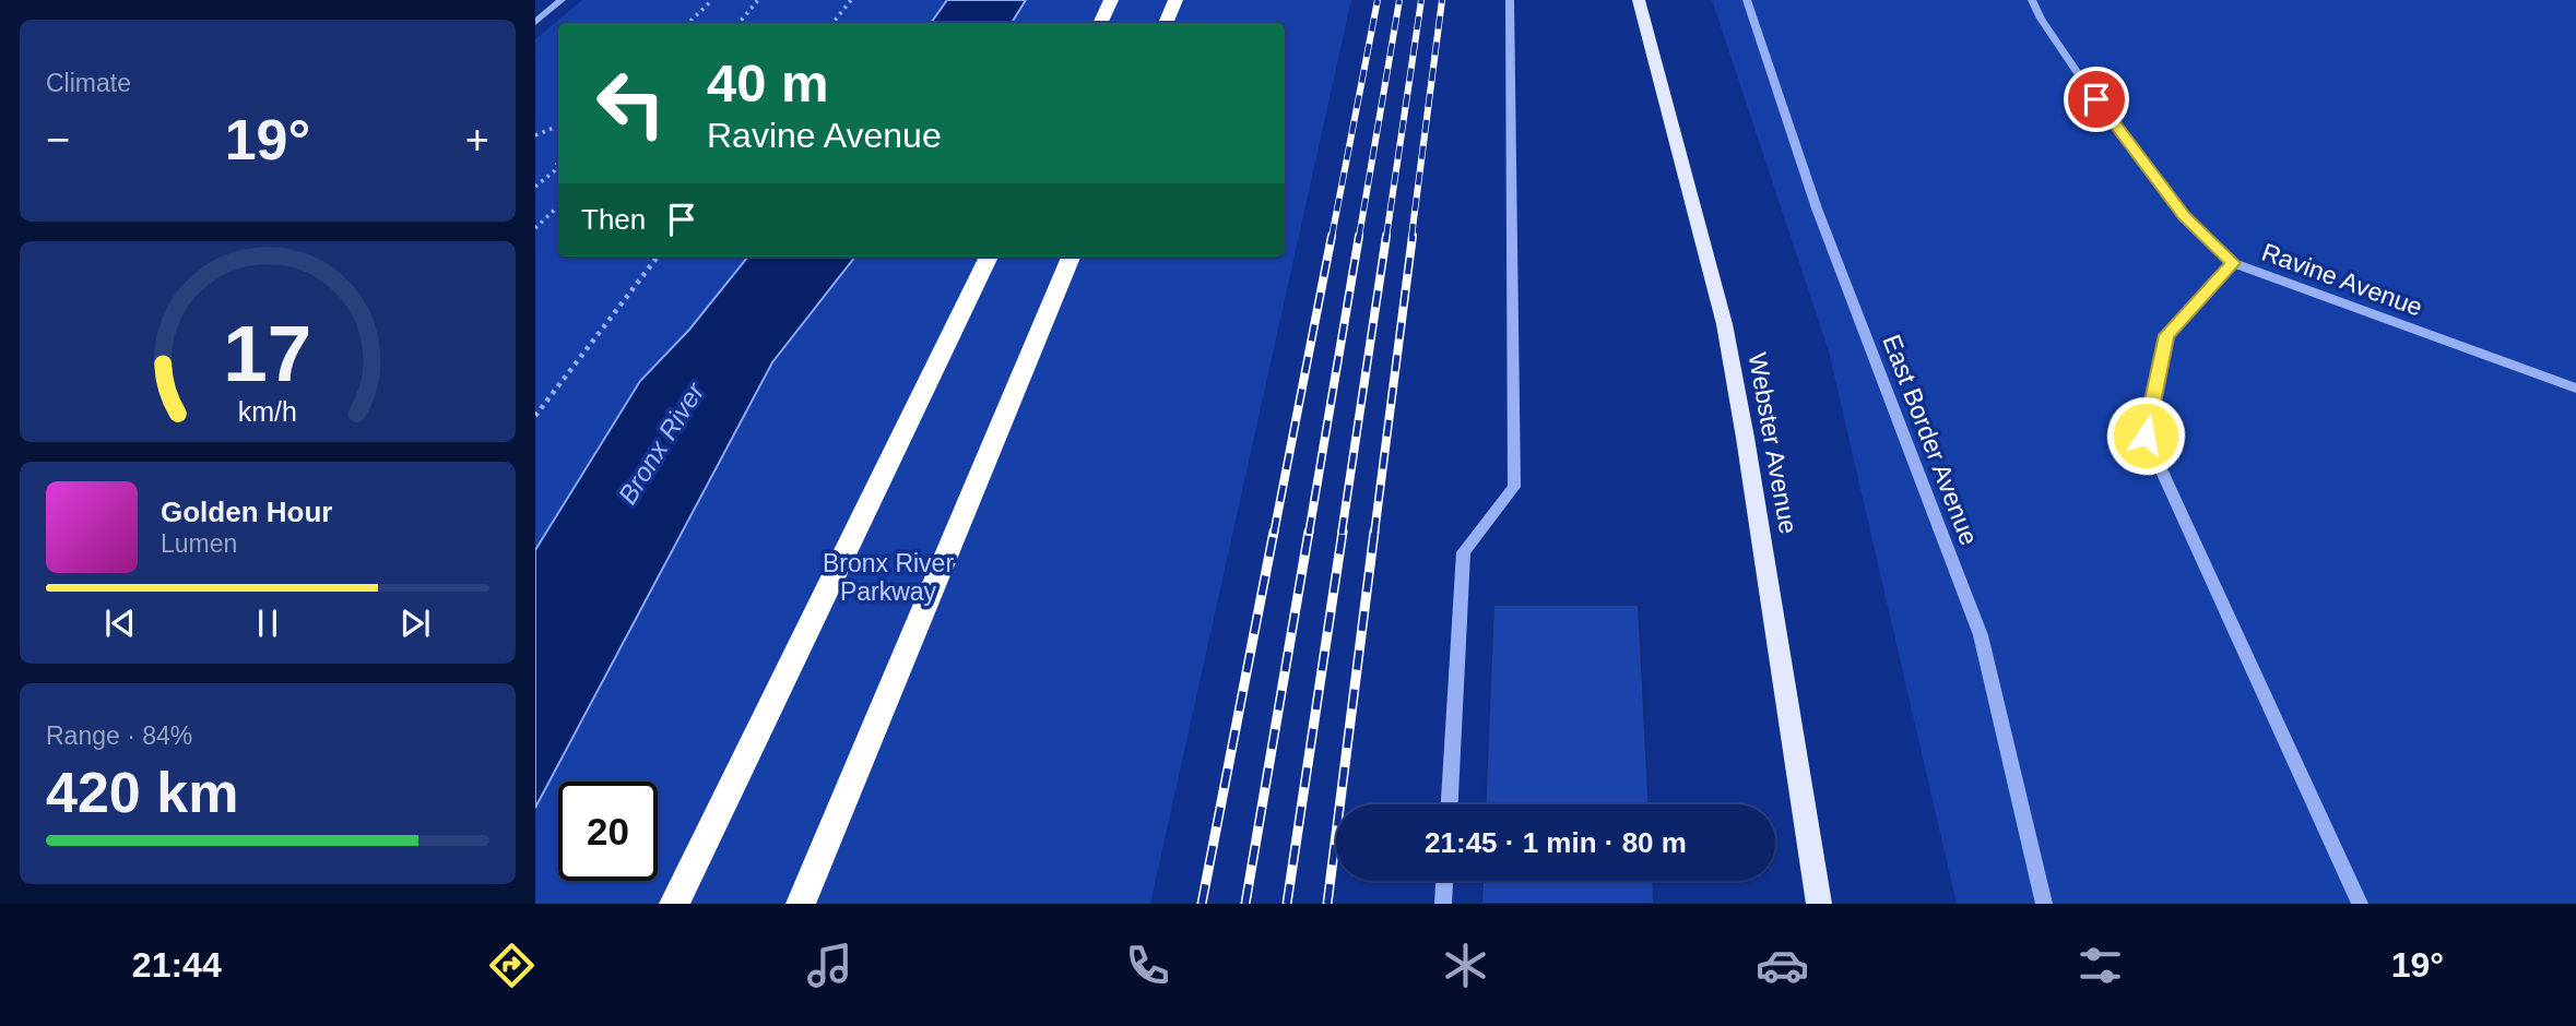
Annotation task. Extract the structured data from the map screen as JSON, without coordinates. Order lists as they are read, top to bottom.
{
  "streets": {
    "main road": ["Webster Avenue"],
    "street": ["Ravine Avenue", "East Border Avenue"]
  },
  "water": ["Bronx River"],
  "parks": ["Bronx River Parkway"],
  "page": {
    "tile": [
      "Climate",
      ["Range · 84%", "420 km"]
    ],
    "turn": ["40 m", "Ravine Avenue"],
    "heat": ["−", "19°", "+"],
    "then": "Then",
    "song": ["Golden Hour", "Lumen"],
    "limit": "20",
    "trip": "21:45 · 1 min · 80 m",
    "tabs": ["21:44", "19°"],
    "gauge": ["17", "km/h"]
  }
}
